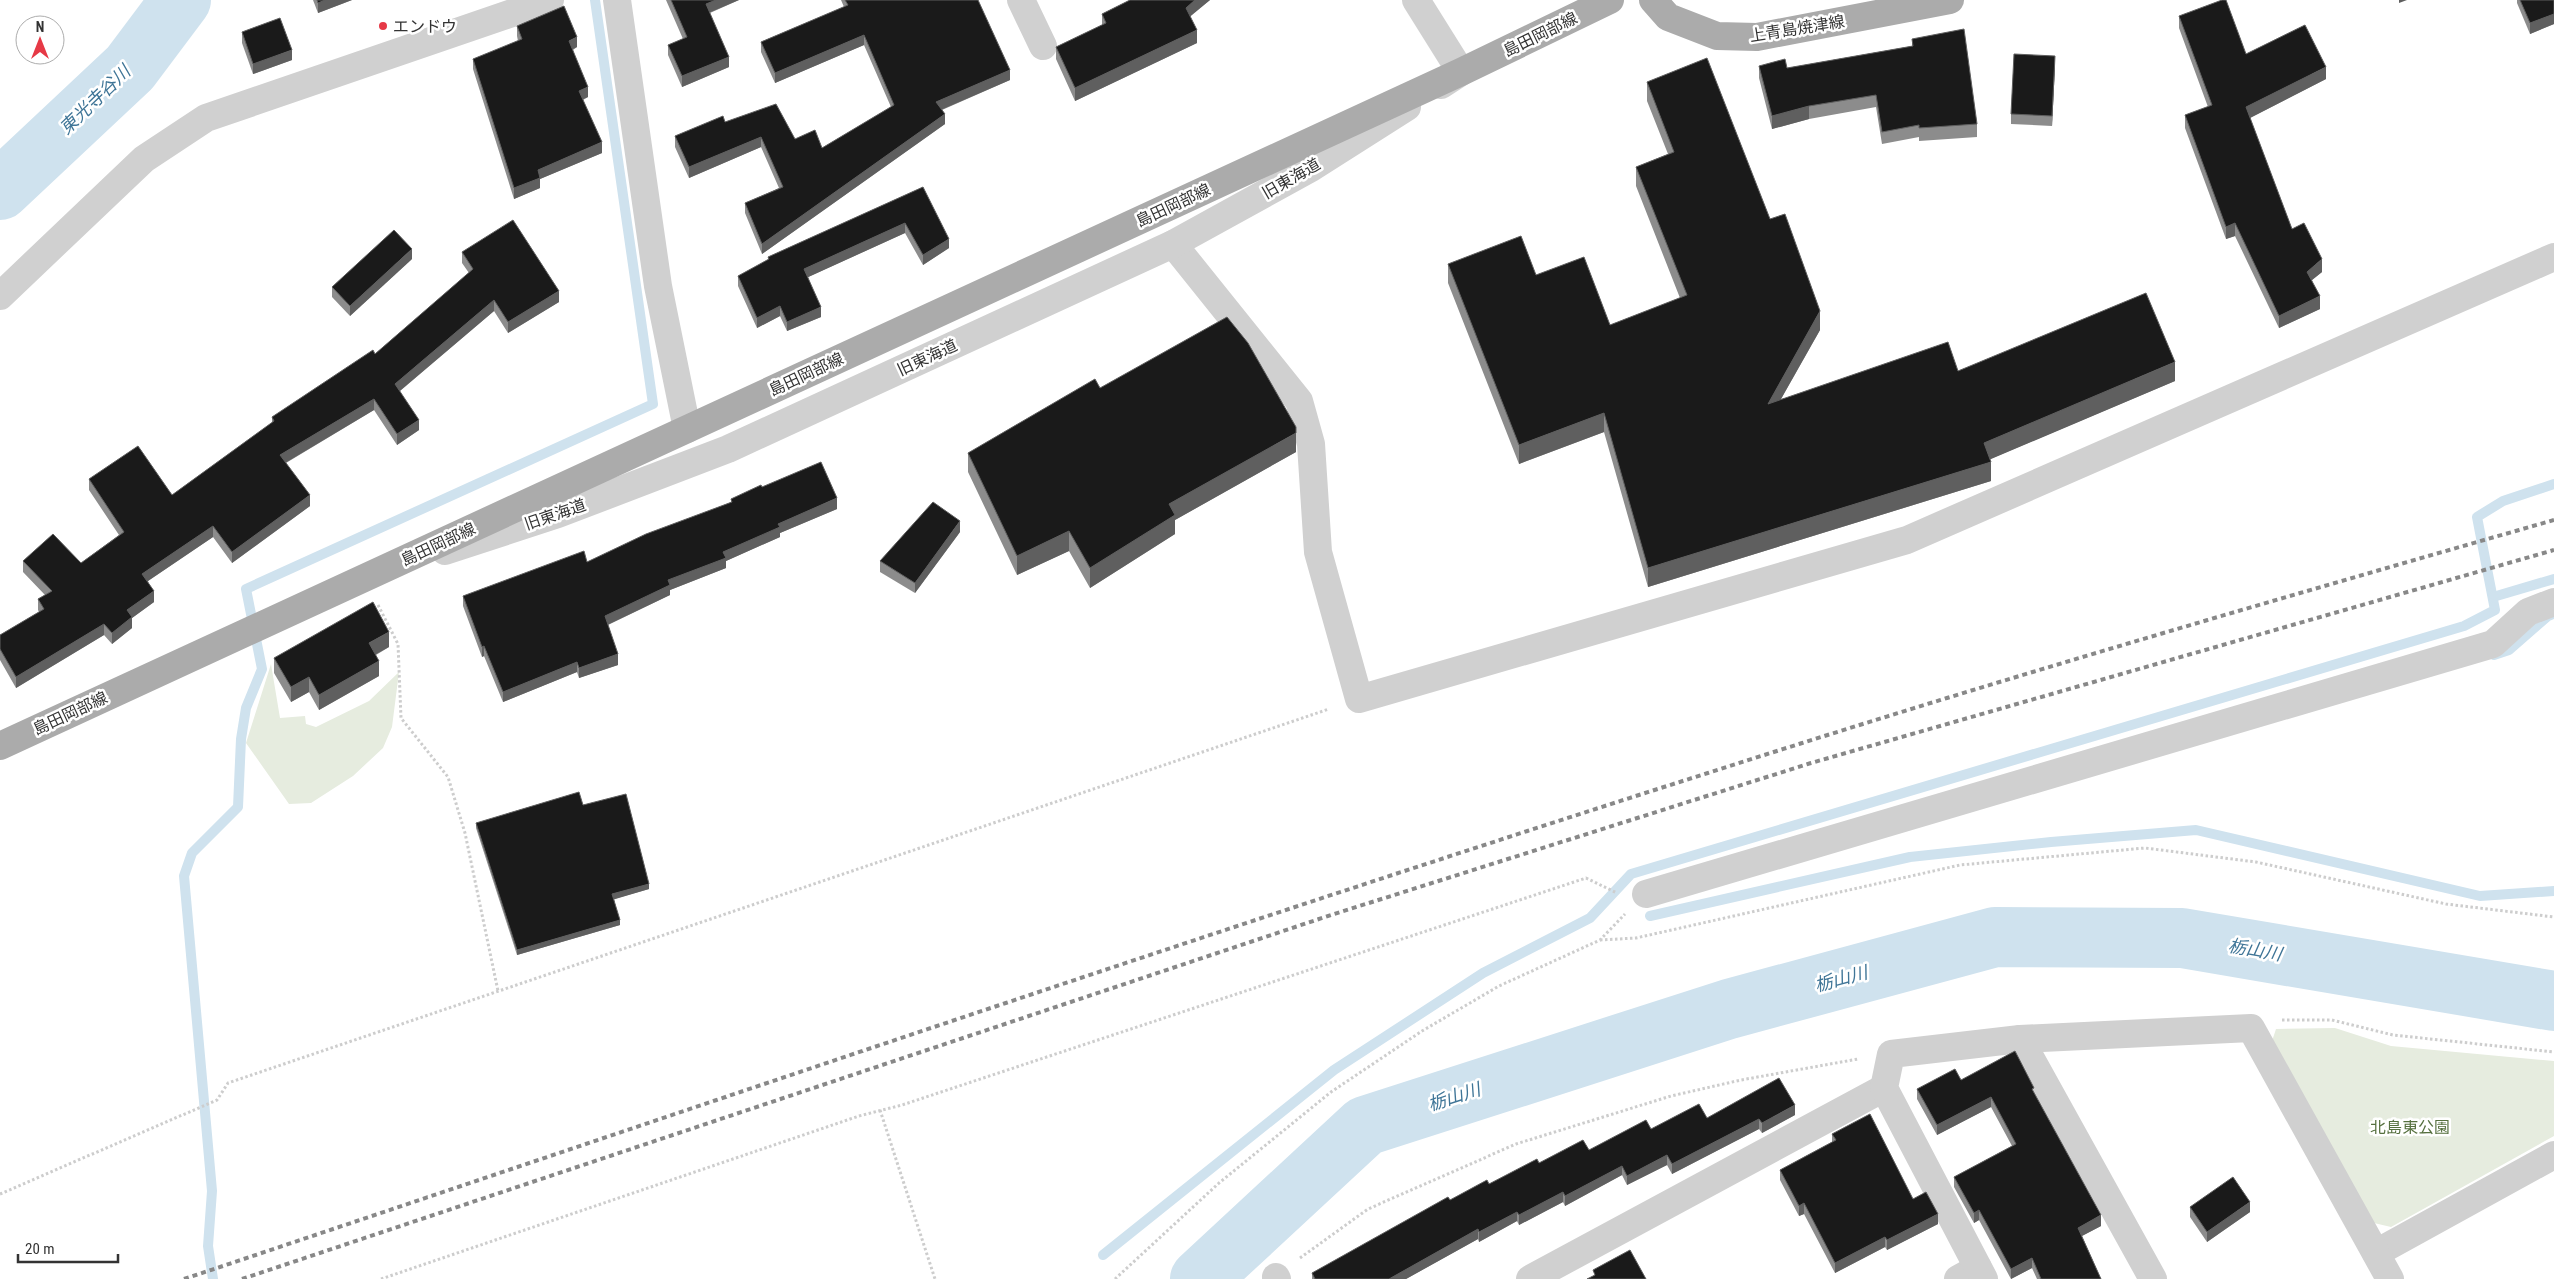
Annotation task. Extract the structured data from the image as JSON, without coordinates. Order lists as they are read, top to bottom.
{
  "streets": {
    "main road": ["上青島焼津線", "島田岡部線"],
    "street": ["旧東海道"]
  },
  "crossings": [
    ["島田岡部線", "旧東海道"]
  ],
  "water": ["東光寺谷川", "栃山川"],
  "parks": ["北島東公園"],
  "places": ["エンドウ"],
  "scale_bar": "20 m",
  "north": "top"
}
